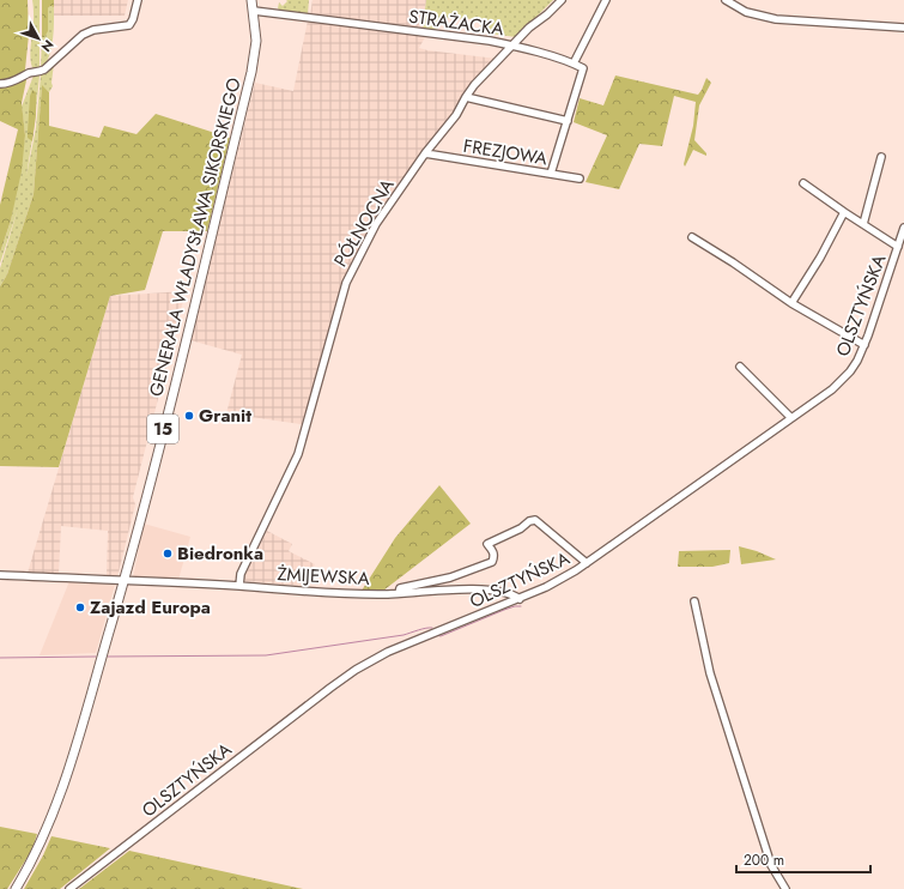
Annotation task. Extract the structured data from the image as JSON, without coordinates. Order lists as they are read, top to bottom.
{
  "streets": {
    "main road": ["GENERAŁA WŁADYSŁAWA SIKORSKIEGO", "15"],
    "street": [
      "STRAŻACKA",
      "FREZJOWA",
      "PÓŁNOCNA",
      "OLSZTYŃSKA",
      "ŻMIJEWSKA"
    ]
  },
  "crossings": [
    ["STRAŻACKA", "PÓŁNOCNA"],
    ["STRAŻACKA", "GENERAŁA WŁADYSŁAWA SIKORSKIEGO"],
    ["FREZJOWA", "PÓŁNOCNA"],
    ["PÓŁNOCNA", "ŻMIJEWSKA"],
    ["GENERAŁA WŁADYSŁAWA SIKORSKIEGO", "ŻMIJEWSKA"],
    ["OLSZTYŃSKA", "ŻMIJEWSKA"]
  ],
  "places": ["Granit", "Biedronka", "Zajazd Europa"],
  "scale_bar": "200 m",
  "north": "bottom right"
}
